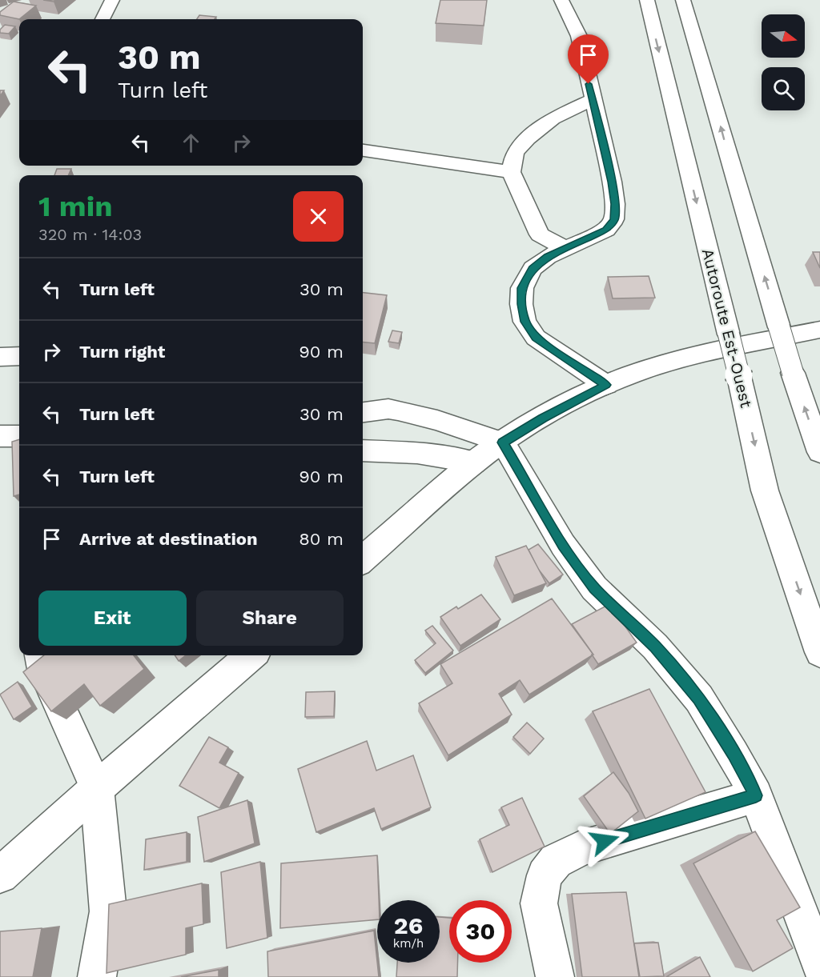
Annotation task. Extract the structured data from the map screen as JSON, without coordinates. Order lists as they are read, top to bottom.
{
  "streets": {
    "main road": ["Autoroute Est-Ouest"]
  },
  "north": "right",
  "page": {
    "turn": ["30 m", "Turn left"],
    "heading": ["1 min", "320 m · 14:03"],
    "list": [
      {
        "name": "Turn left",
        "value": "30 m"
      },
      {
        "name": "Turn right",
        "value": "90 m"
      },
      {
        "name": "Turn left",
        "value": "30 m"
      },
      {
        "name": "Turn left",
        "value": "90 m"
      },
      {
        "name": "Arrive at destination",
        "value": "80 m"
      }
    ],
    "buttons": ["Exit", "Share"],
    "speed": "26 km/h",
    "limit": "30"
  }
}
